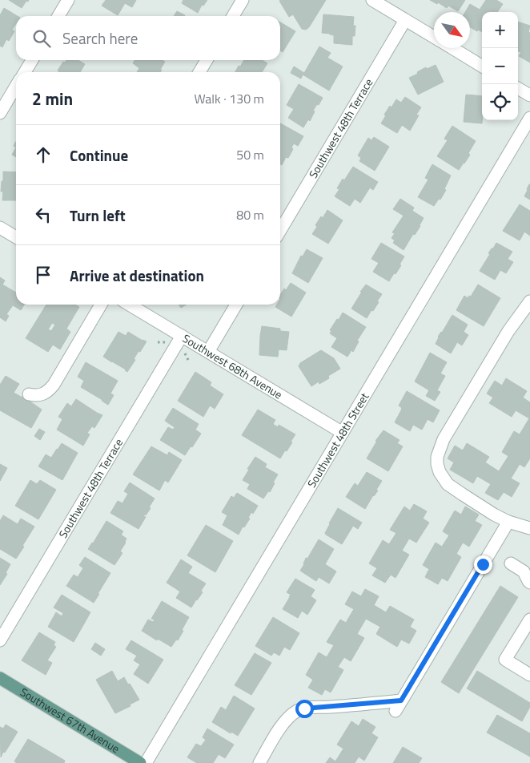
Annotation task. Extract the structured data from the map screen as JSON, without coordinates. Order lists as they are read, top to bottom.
{
  "streets": {
    "main road": ["Southwest 67th Avenue"],
    "street": ["Southwest 48th Terrace", "Southwest 68th Avenue", "Southwest 48th Street"]
  },
  "crossings": [
    ["Southwest 48th Terrace", "Southwest 68th Avenue"],
    ["Southwest 68th Avenue", "Southwest 48th Street"]
  ],
  "north": "bottom right",
  "page": {
    "map_buttons": ["+", "−"],
    "search": "Search here",
    "heading": ["2 min", "Walk · 130 m"],
    "list": [
      ["Continue", "50 m"],
      ["Turn left", "80 m"],
      "Arrive at destination"
    ]
  }
}
